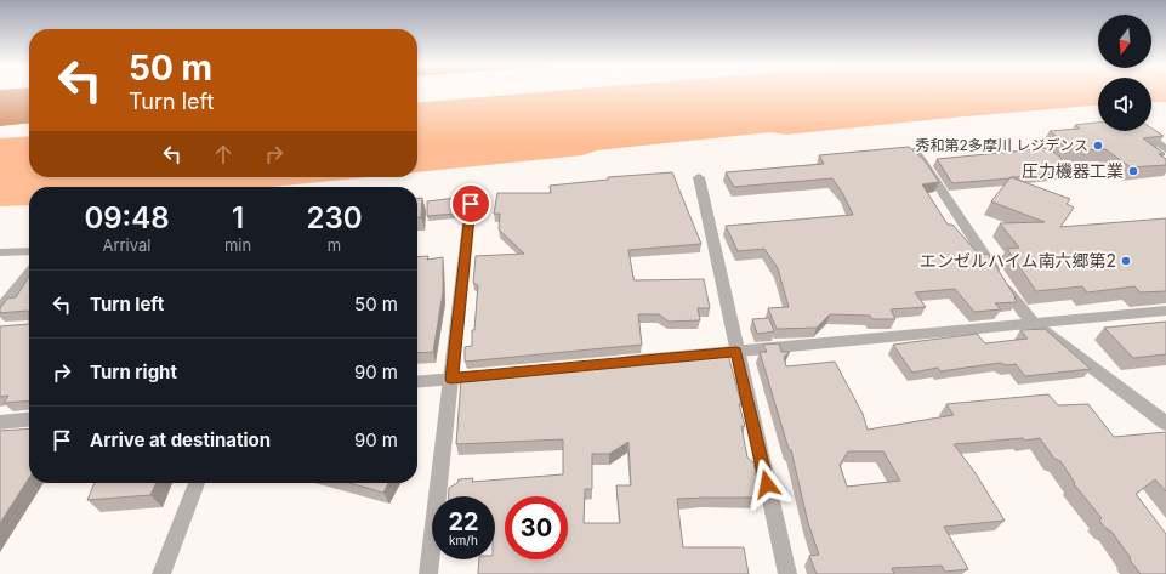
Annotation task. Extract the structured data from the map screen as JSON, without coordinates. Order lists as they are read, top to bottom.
{
  "places": ["秀和第2多摩川 レジデンス", "圧力機器工業", "エンゼルハイム南六郷第2"],
  "north": "bottom",
  "page": {
    "turn": ["50 m", "Turn left"],
    "eta": [
      "09:48",
      "Arrival",
      "1",
      "min",
      "230",
      "m"
    ],
    "list": [
      {
        "name": "Turn left",
        "value": "50 m"
      },
      {
        "name": "Turn right",
        "value": "90 m"
      },
      {
        "name": "Arrive at destination",
        "value": "90 m"
      }
    ],
    "speed": "22 km/h",
    "limit": "30"
  }
}
